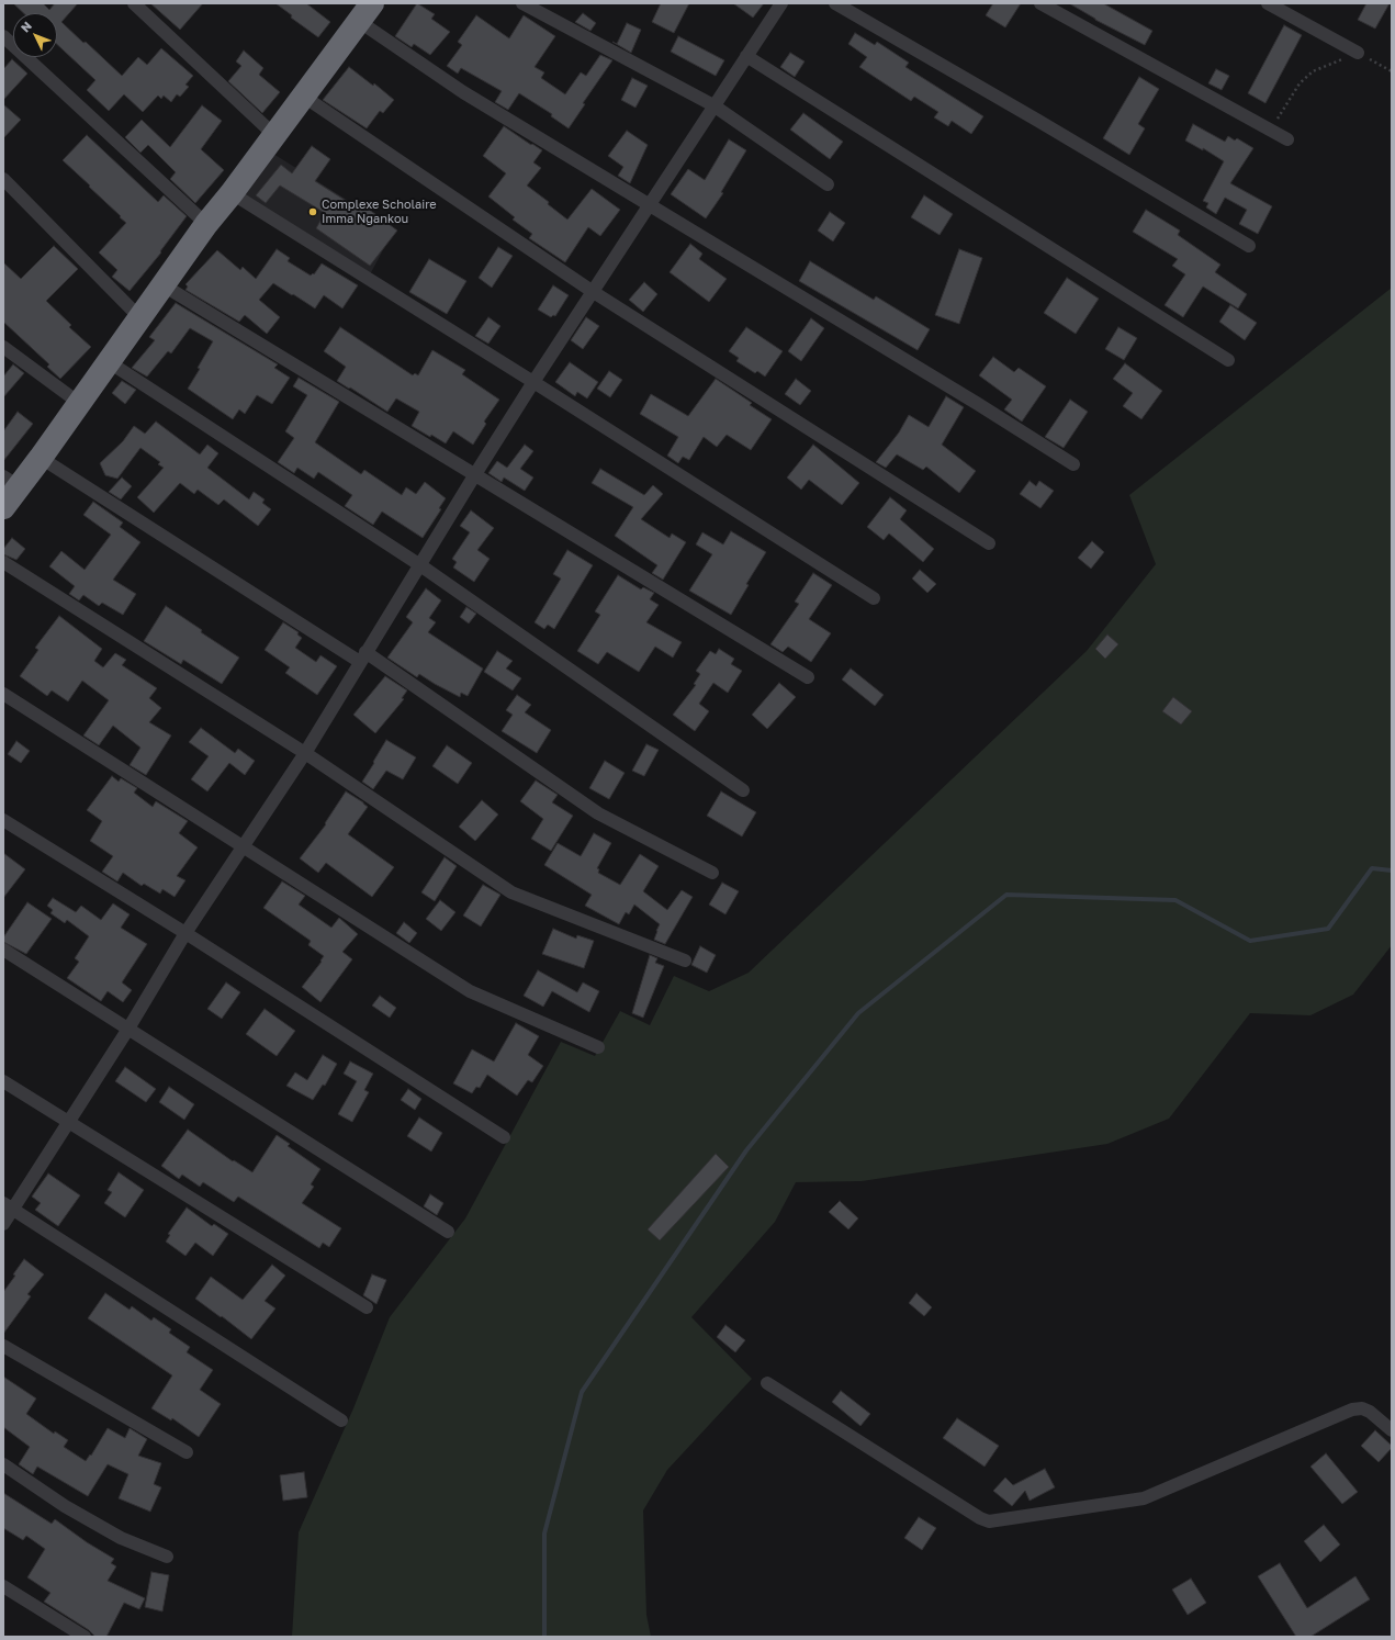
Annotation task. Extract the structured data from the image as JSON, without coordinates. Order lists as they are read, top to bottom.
{
  "places": ["Complexe Scholaire Imma Ngankou"],
  "north": "top left"
}
